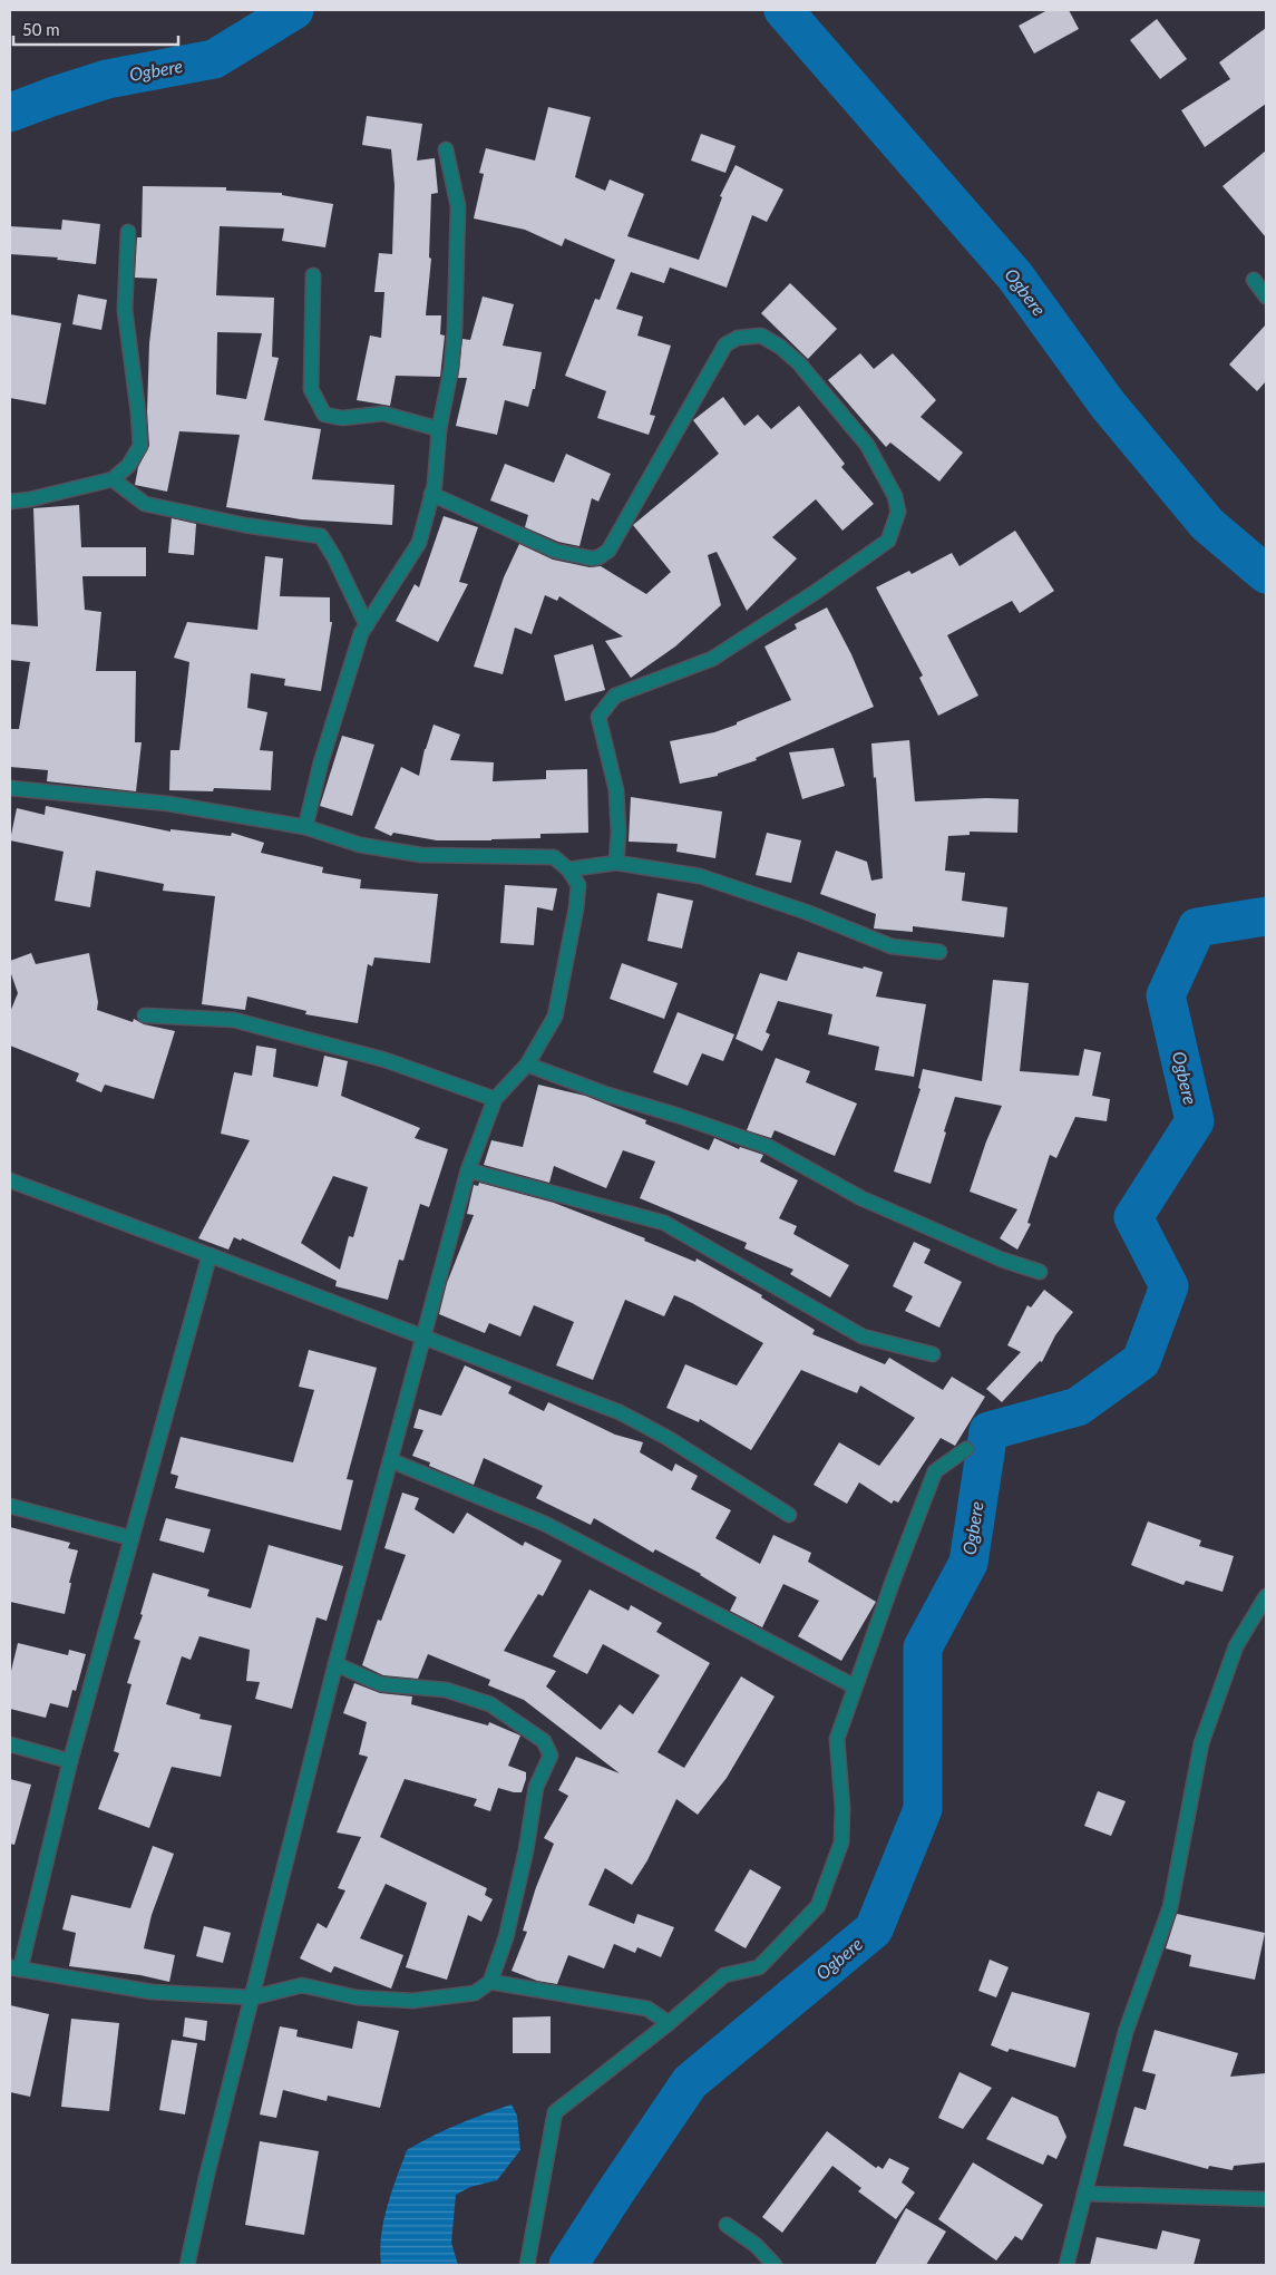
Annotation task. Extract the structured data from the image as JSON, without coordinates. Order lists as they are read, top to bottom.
{
  "water": ["Ogbere"],
  "scale_bar": "50 m"
}
